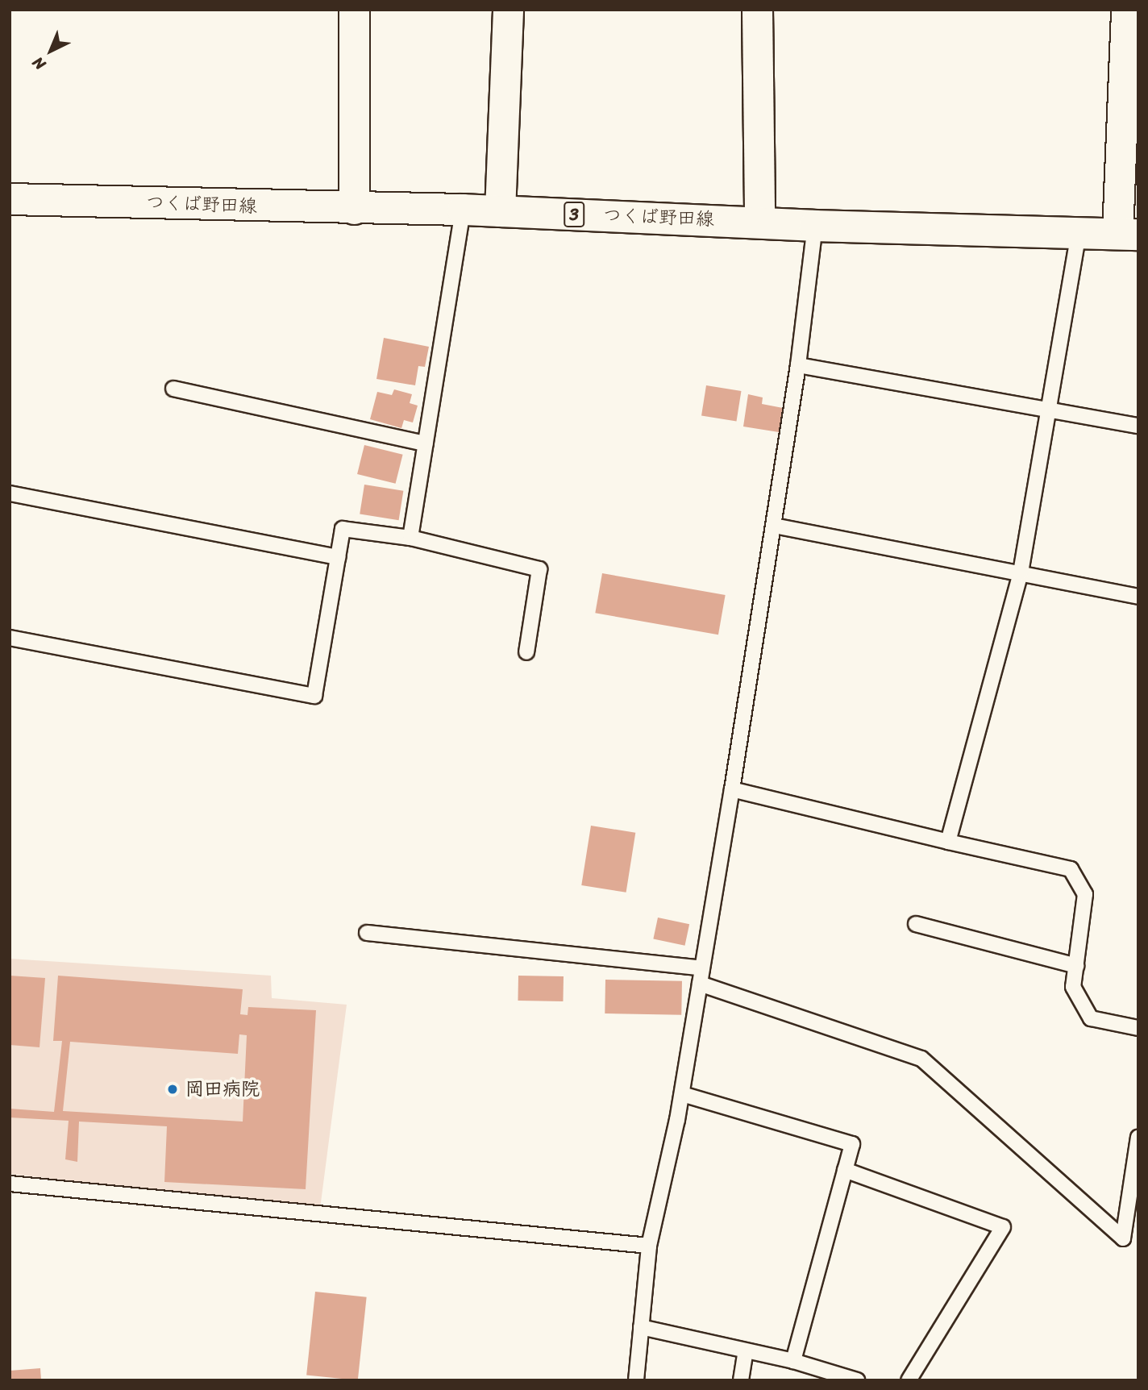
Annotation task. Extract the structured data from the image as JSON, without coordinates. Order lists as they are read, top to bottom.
{
  "streets": {
    "main road": ["つくば野田線", "3"]
  },
  "places": ["岡田病院"],
  "north": "bottom left"
}
